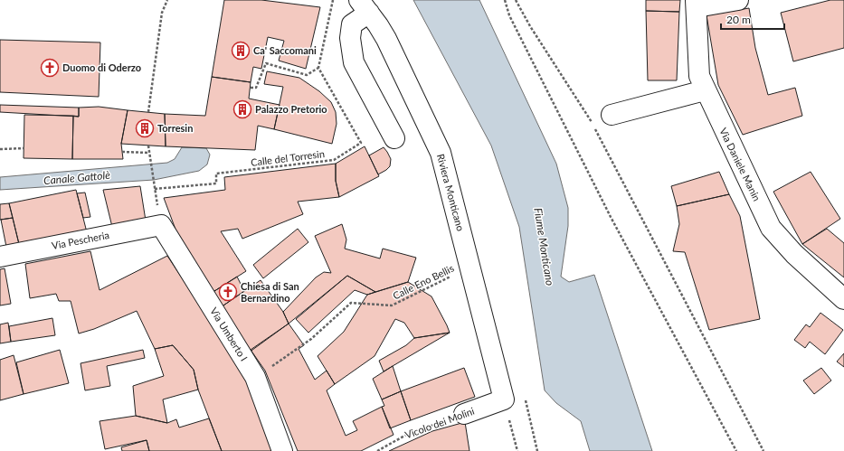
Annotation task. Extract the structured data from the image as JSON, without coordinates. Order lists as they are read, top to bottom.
{
  "streets": {
    "street": [
      "Via Daniele Manin",
      "Riviera Monticano",
      "Via Pescheria",
      "Via Umberto I",
      "Vicolo dei Molini"
    ],
    "path": ["Calle del Torresin", "Calle Eno Bellis"]
  },
  "crossings": [
    ["Riviera Monticano", "Calle Eno Bellis"],
    ["Riviera Monticano", "Vicolo dei Molini"],
    ["Via Pescheria", "Via Umberto I"],
    ["Calle Eno Bellis", "Via Umberto I"]
  ],
  "water": ["Canale Gattolè", "Fiume Monticano"],
  "places": {
    "building": ["Ca' Saccomani", "Palazzo Pretorio", "Torresin"],
    "church": ["Duomo di Oderzo", "Chiesa di San Bernardino"]
  },
  "scale_bar": "20 m"
}
